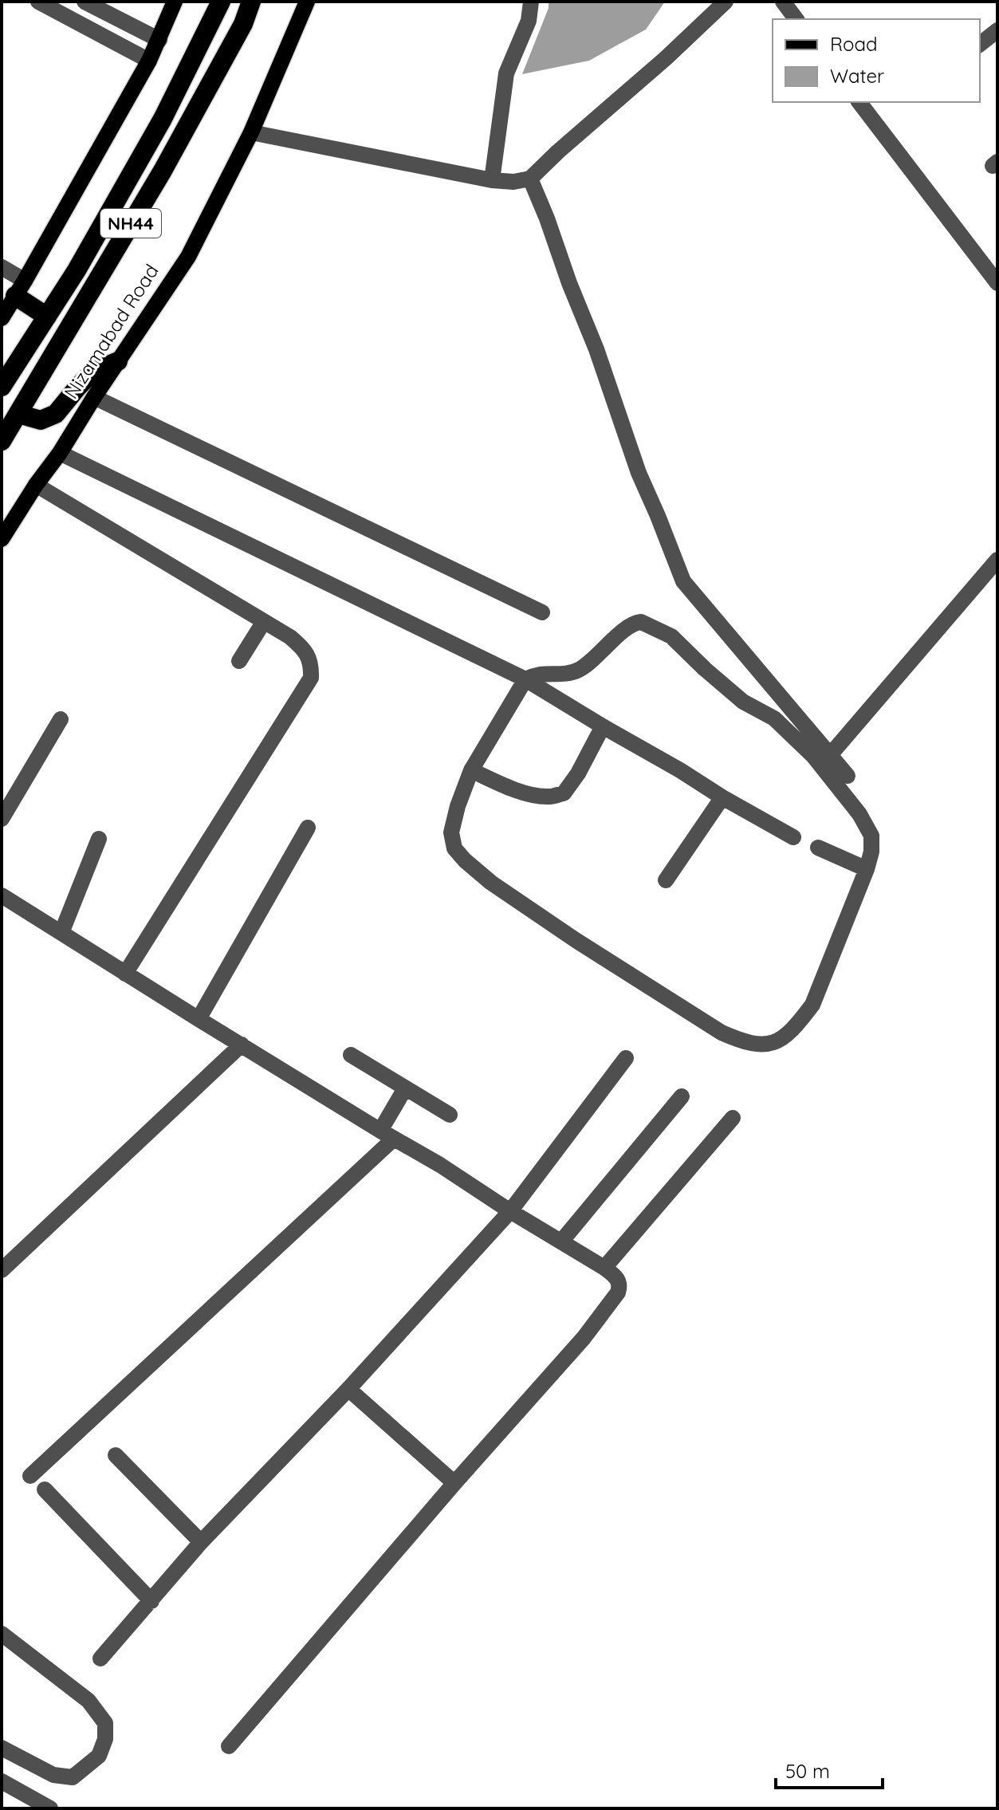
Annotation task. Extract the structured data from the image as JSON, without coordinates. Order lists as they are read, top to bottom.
{
  "streets": {
    "highway": ["NH44", "Nizamabad Road"]
  },
  "legend": ["Road", "Water"],
  "scale_bar": "50 m"
}
